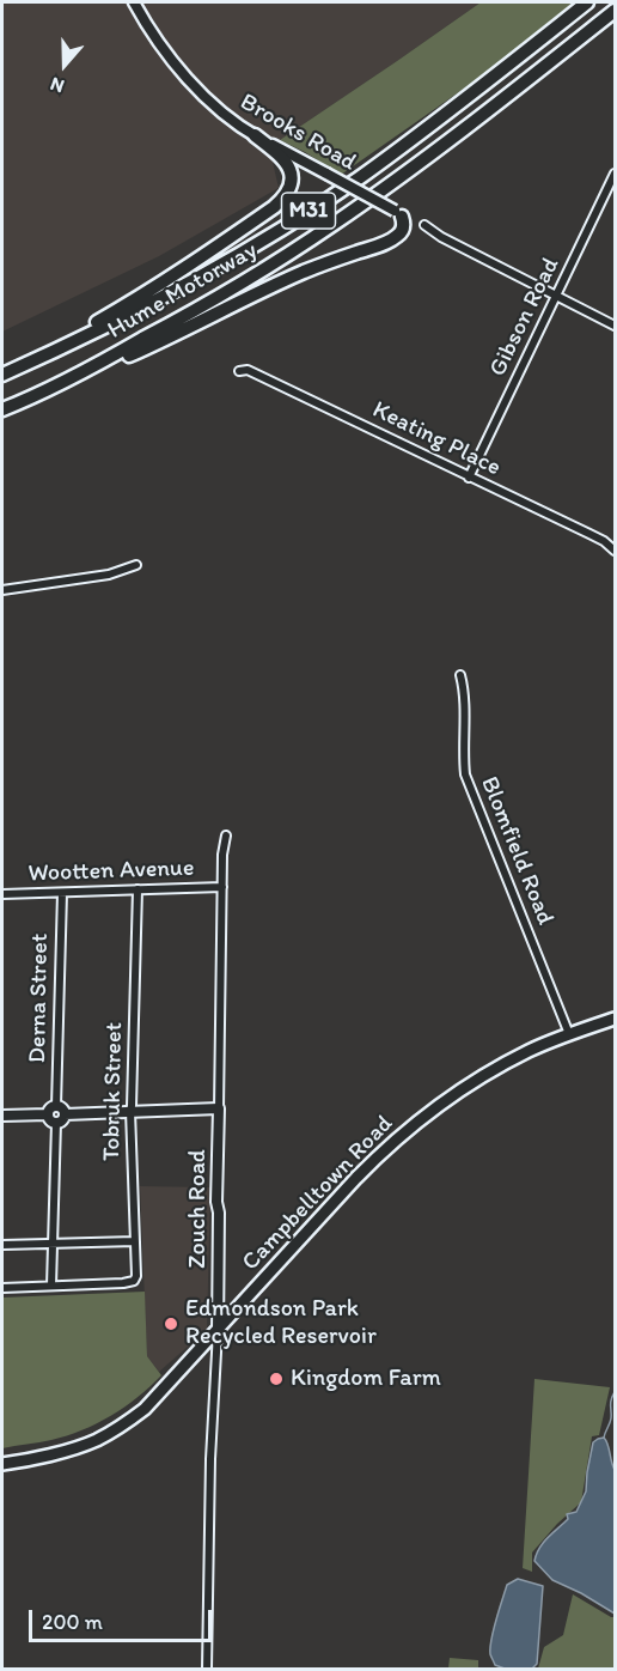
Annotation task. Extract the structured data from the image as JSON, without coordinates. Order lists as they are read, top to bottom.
{
  "streets": {
    "highway": ["M31", "Hume Motorway"],
    "main road": ["Brooks Road", "Campbelltown Road"],
    "street": [
      "Gibson Road",
      "Keating Place",
      "Blomfield Road",
      "Wootten Avenue",
      "Derna Street",
      "Tobruk Street",
      "Zouch Road"
    ]
  },
  "crossings": [
    ["Gibson Road", "Keating Place"],
    ["Blomfield Road", "Campbelltown Road"],
    ["Wootten Avenue", "Derna Street"],
    ["Wootten Avenue", "Tobruk Street"],
    ["Wootten Avenue", "Zouch Road"],
    ["Campbelltown Road", "Zouch Road"]
  ],
  "places": ["Edmondson Park Recycled Reservoir", "Kingdom Farm"],
  "scale_bar": "200 m",
  "north": "bottom"
}
